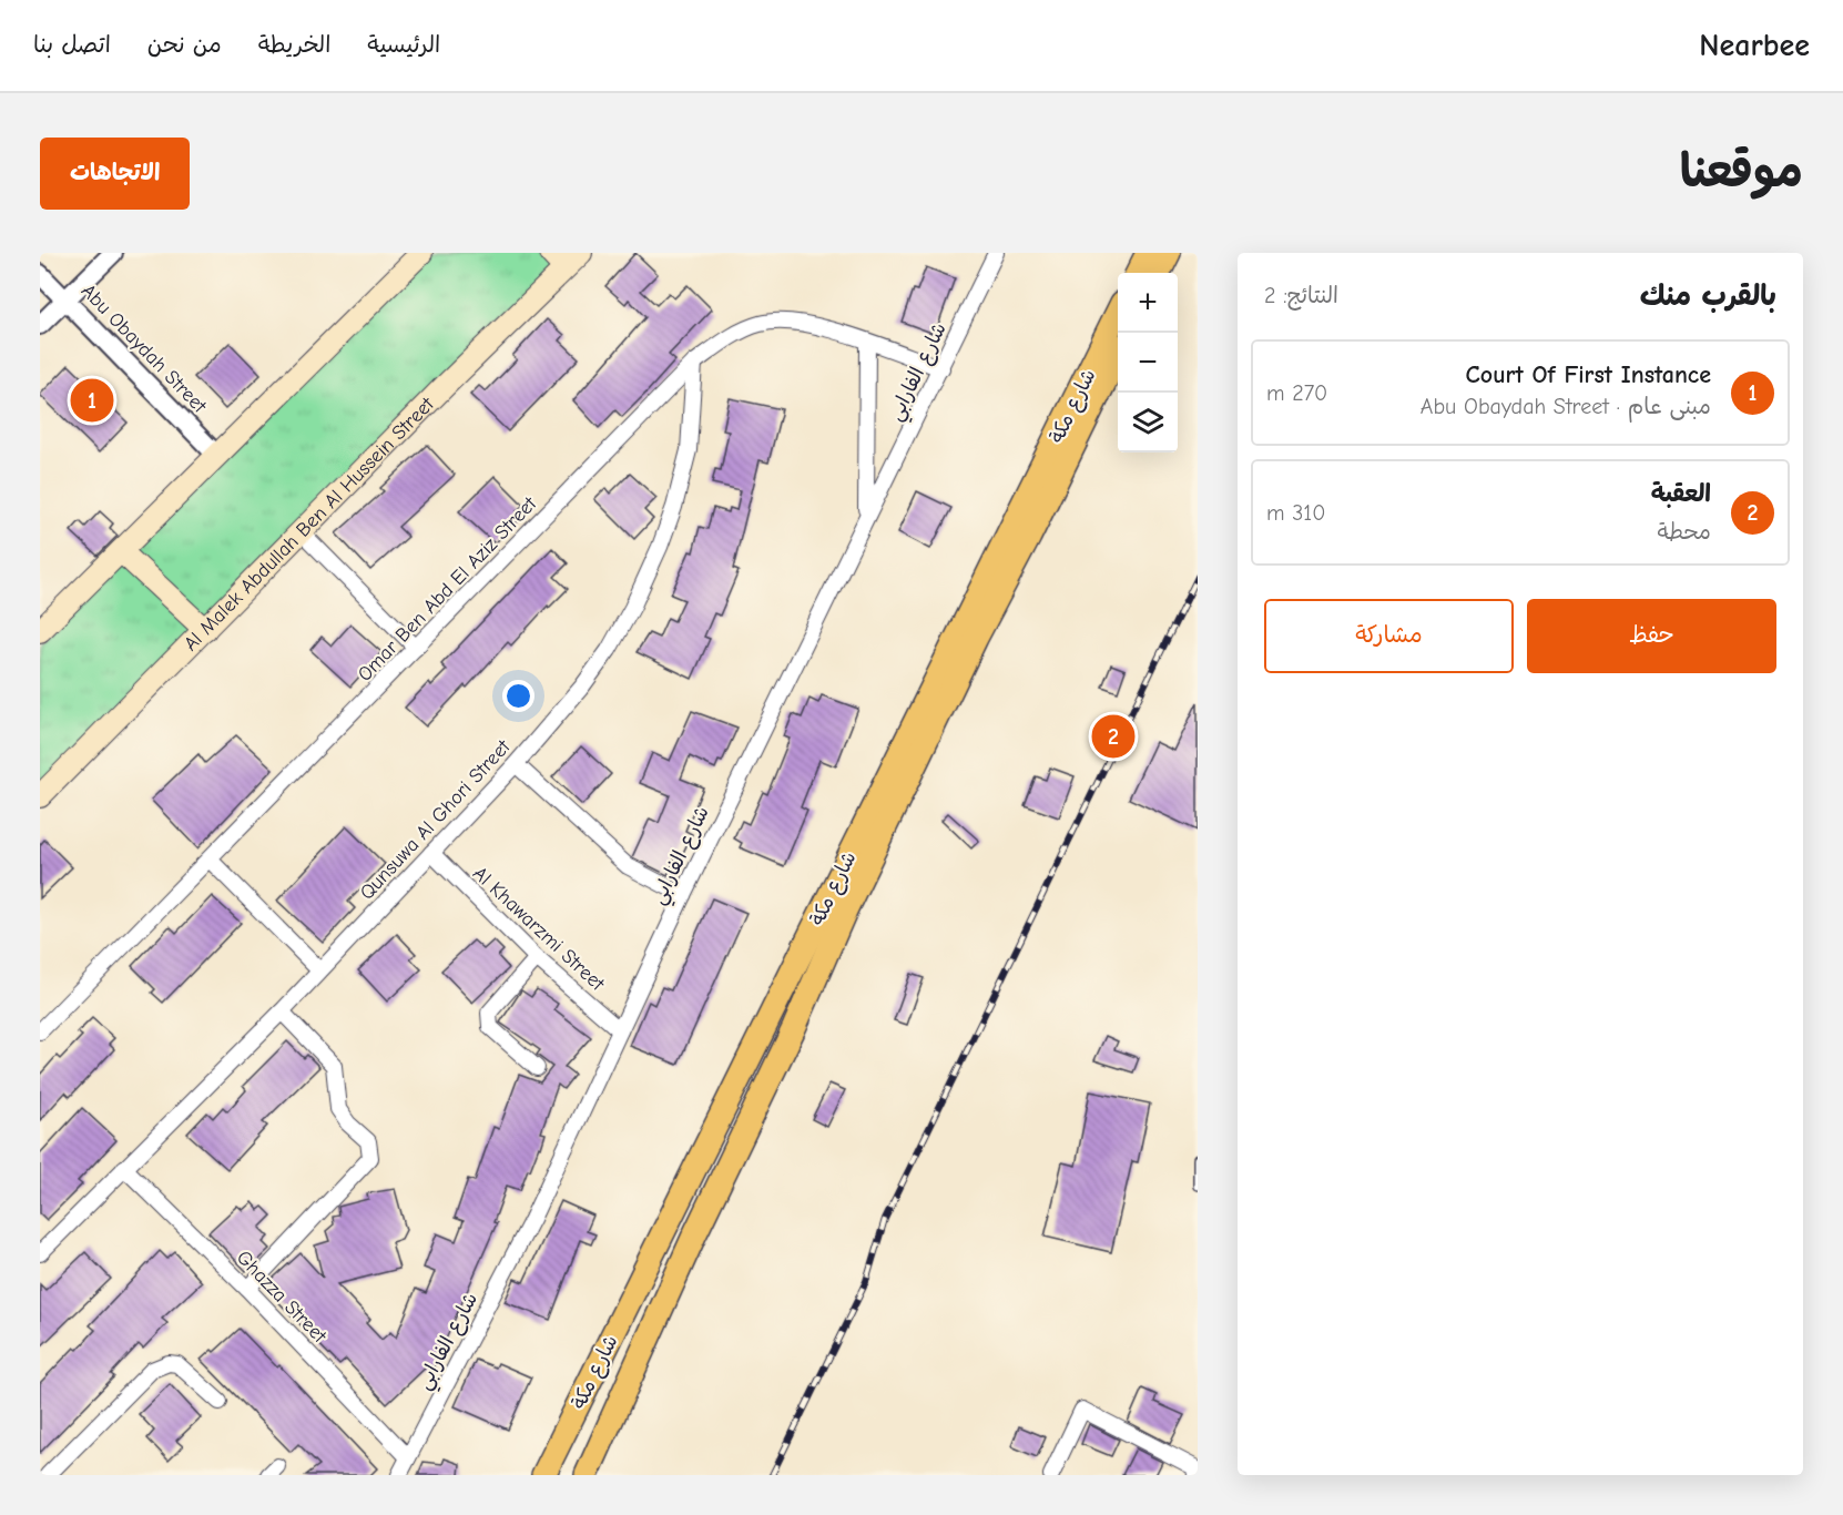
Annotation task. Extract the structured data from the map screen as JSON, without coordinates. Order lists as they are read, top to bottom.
{
  "streets": {
    "main road": ["شارع مكة", "Al Malek Abdullah Ben Al Hussein Street"],
    "street": [
      "Abu Obaydah Street",
      "شارع الفارابي",
      "Omar Ben Abd El Aziz Street",
      "Qunsuwa Al Ghori Street",
      "Al Khawarzmi Street",
      "Ghazza Street"
    ]
  },
  "crossings": [
    ["شارع الفارابي", "Omar Ben Abd El Aziz Street"],
    ["شارع الفارابي", "Al Khawarzmi Street"],
    ["شارع الفارابي", "Ghazza Street"],
    ["Omar Ben Abd El Aziz Street", "Qunsuwa Al Ghori Street"],
    ["Qunsuwa Al Ghori Street", "Al Khawarzmi Street"],
    ["Qunsuwa Al Ghori Street", "Ghazza Street"]
  ],
  "page": {
    "header": "Nearbee",
    "nav": [
      "الرئيسية",
      "الخريطة",
      "من نحن",
      "اتصل بنا"
    ],
    "title": "موقعنا",
    "buttons": [
      "الاتجاهات",
      ["حفظ", "مشاركة"]
    ],
    "heading": ["بالقرب منك", "النتائج: 2"],
    "map_buttons": ["+", "−"],
    "list": [
      {
        "mark": "1",
        "name": "Court Of First Instance",
        "note": "مبنى عام · Abu Obaydah Street",
        "value": "270 m"
      },
      {
        "mark": "2",
        "name": "العقبة",
        "note": "محطة",
        "value": "310 m"
      }
    ],
    "pins": ["1", "2"]
  }
}
